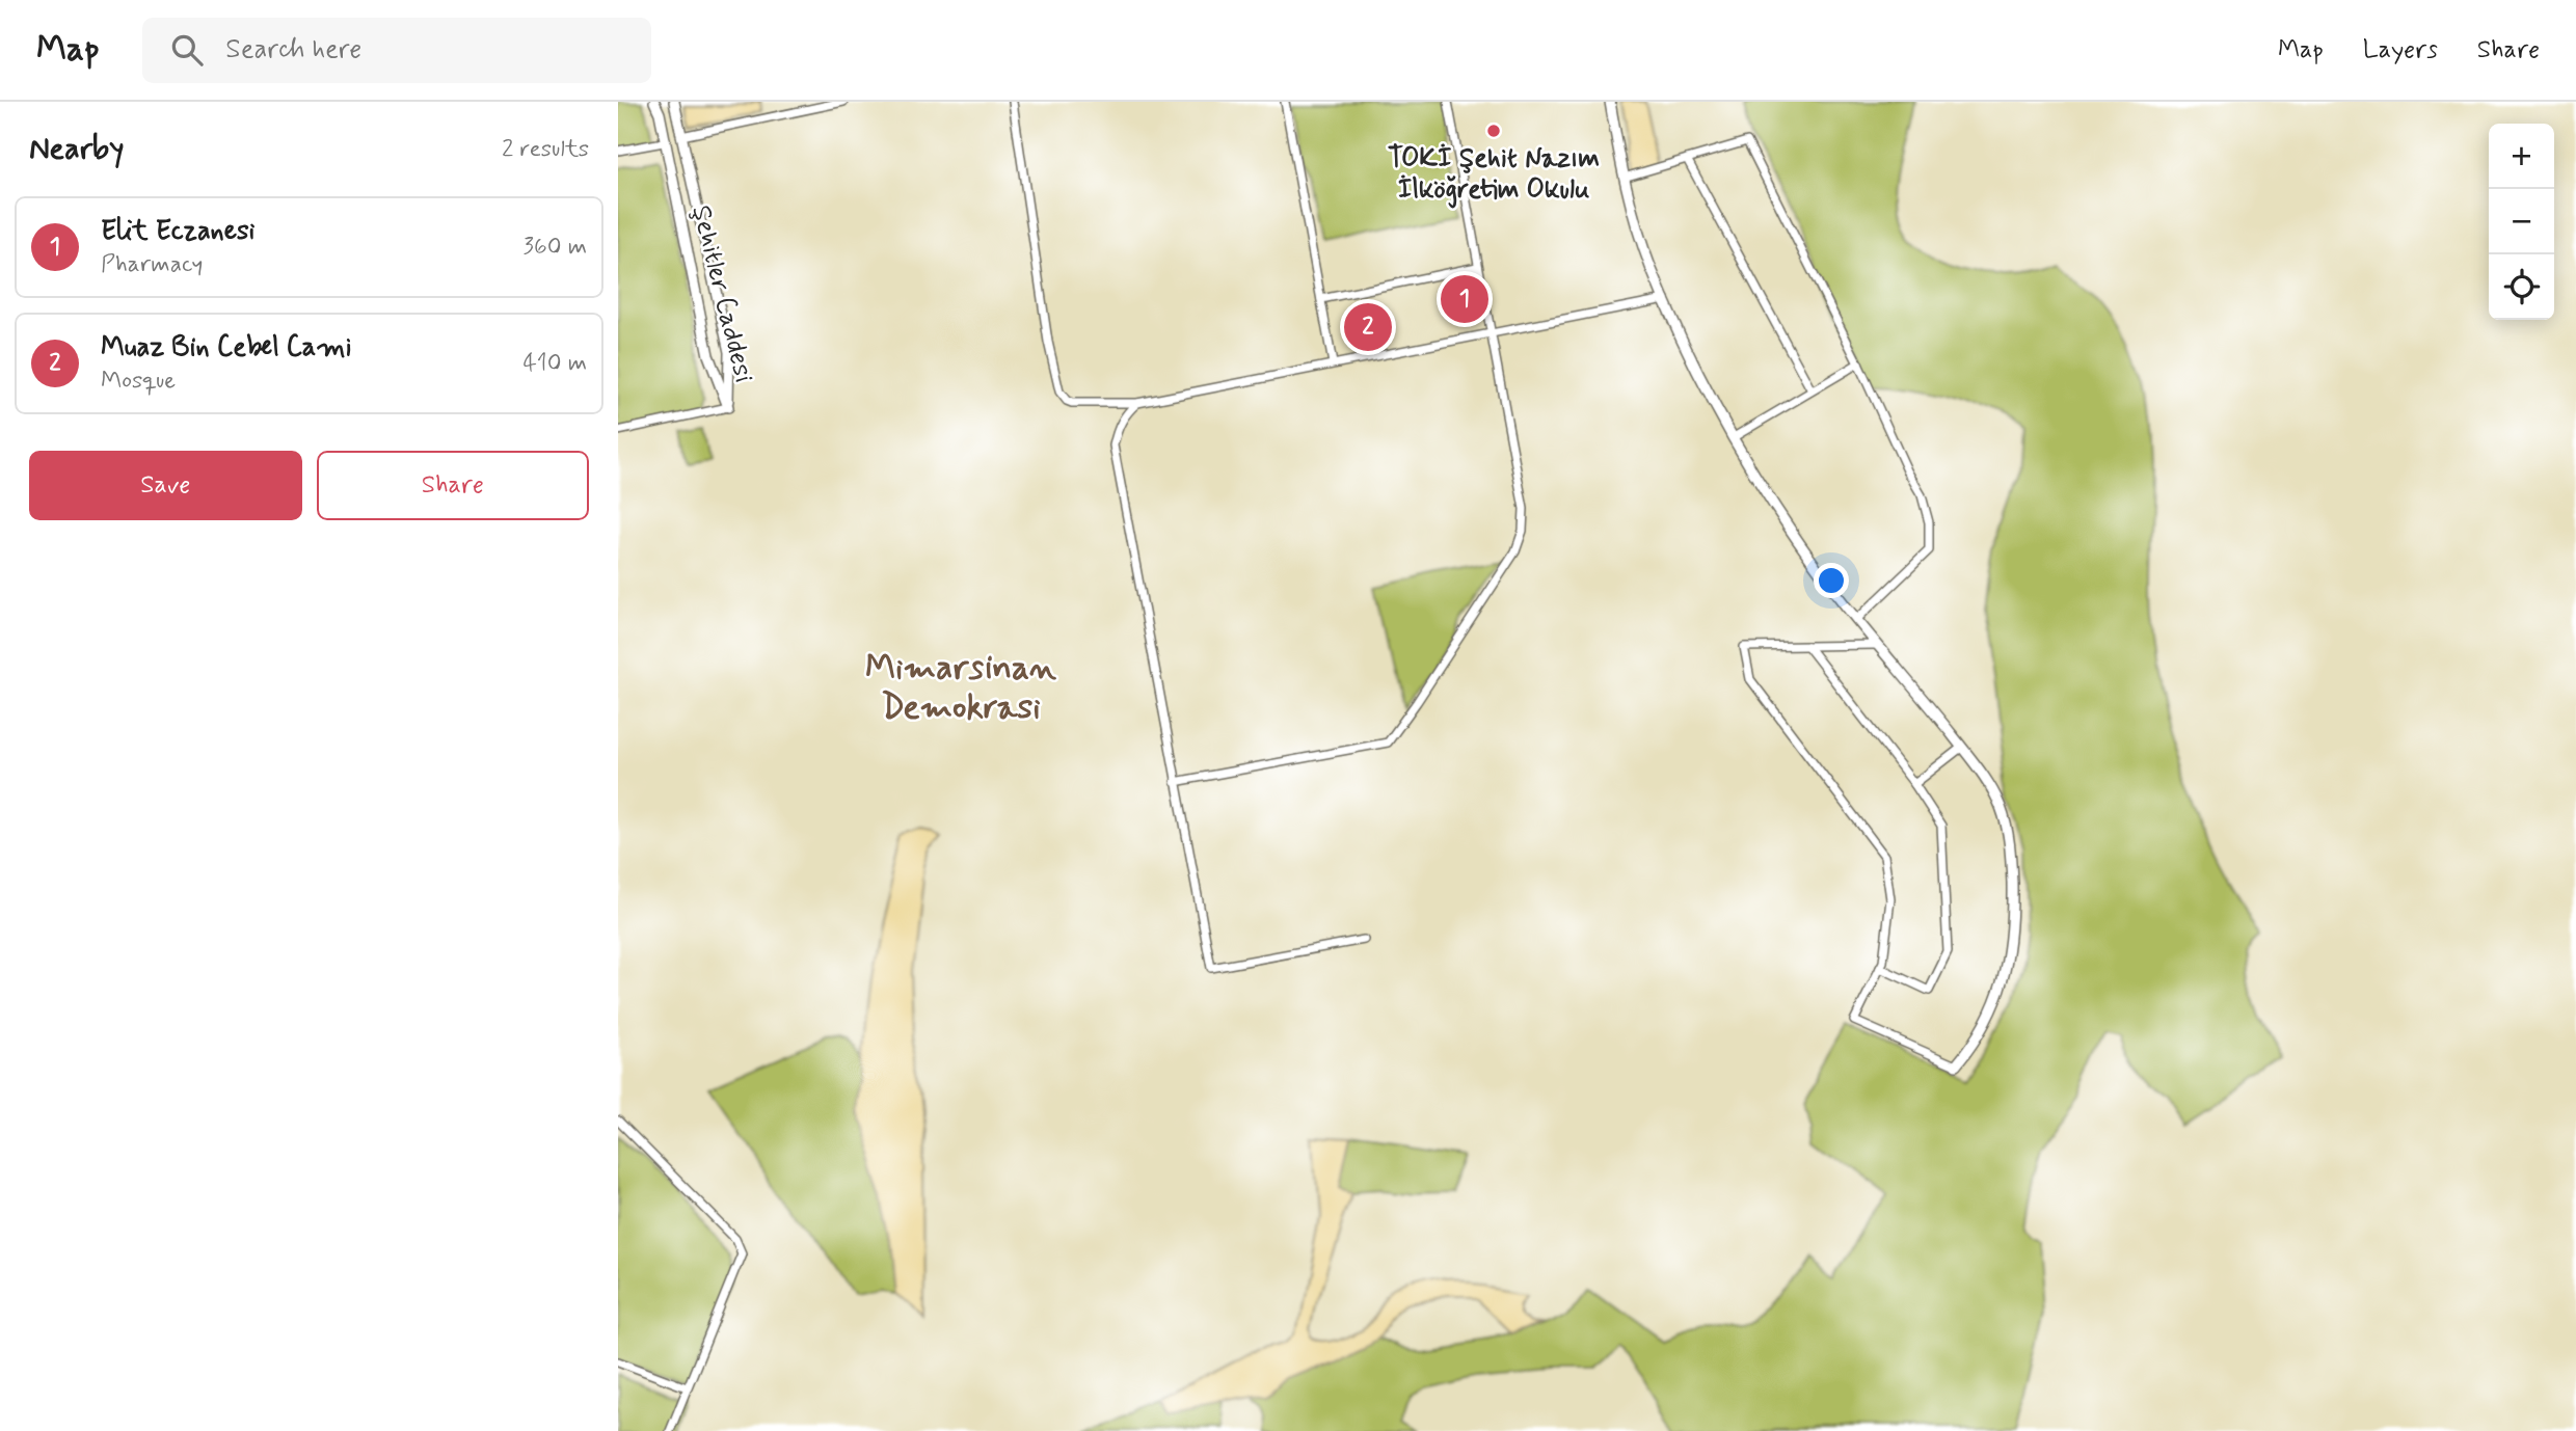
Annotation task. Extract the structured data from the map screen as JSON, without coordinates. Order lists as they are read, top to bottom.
{
  "streets": {
    "street": ["Şehitler Caddesi"]
  },
  "districts": ["Mimarsinan Demokrasi"],
  "places": ["TOKİ Şehit Nazım İlköğretim Okulu"],
  "page": {
    "header": "Map",
    "search": "Search here",
    "nav": ["Map", "Layers", "Share"],
    "heading": ["Nearby", "2 results"],
    "map_buttons": ["+", "−"],
    "list": [
      {
        "mark": "1",
        "name": "Elit Eczanesi",
        "note": "Pharmacy",
        "value": "360 m"
      },
      {
        "mark": "2",
        "name": "Muaz Bin Cebel Cami",
        "note": "Mosque",
        "value": "410 m"
      }
    ],
    "pins": ["1", "2"],
    "buttons": ["Save", "Share"]
  }
}
